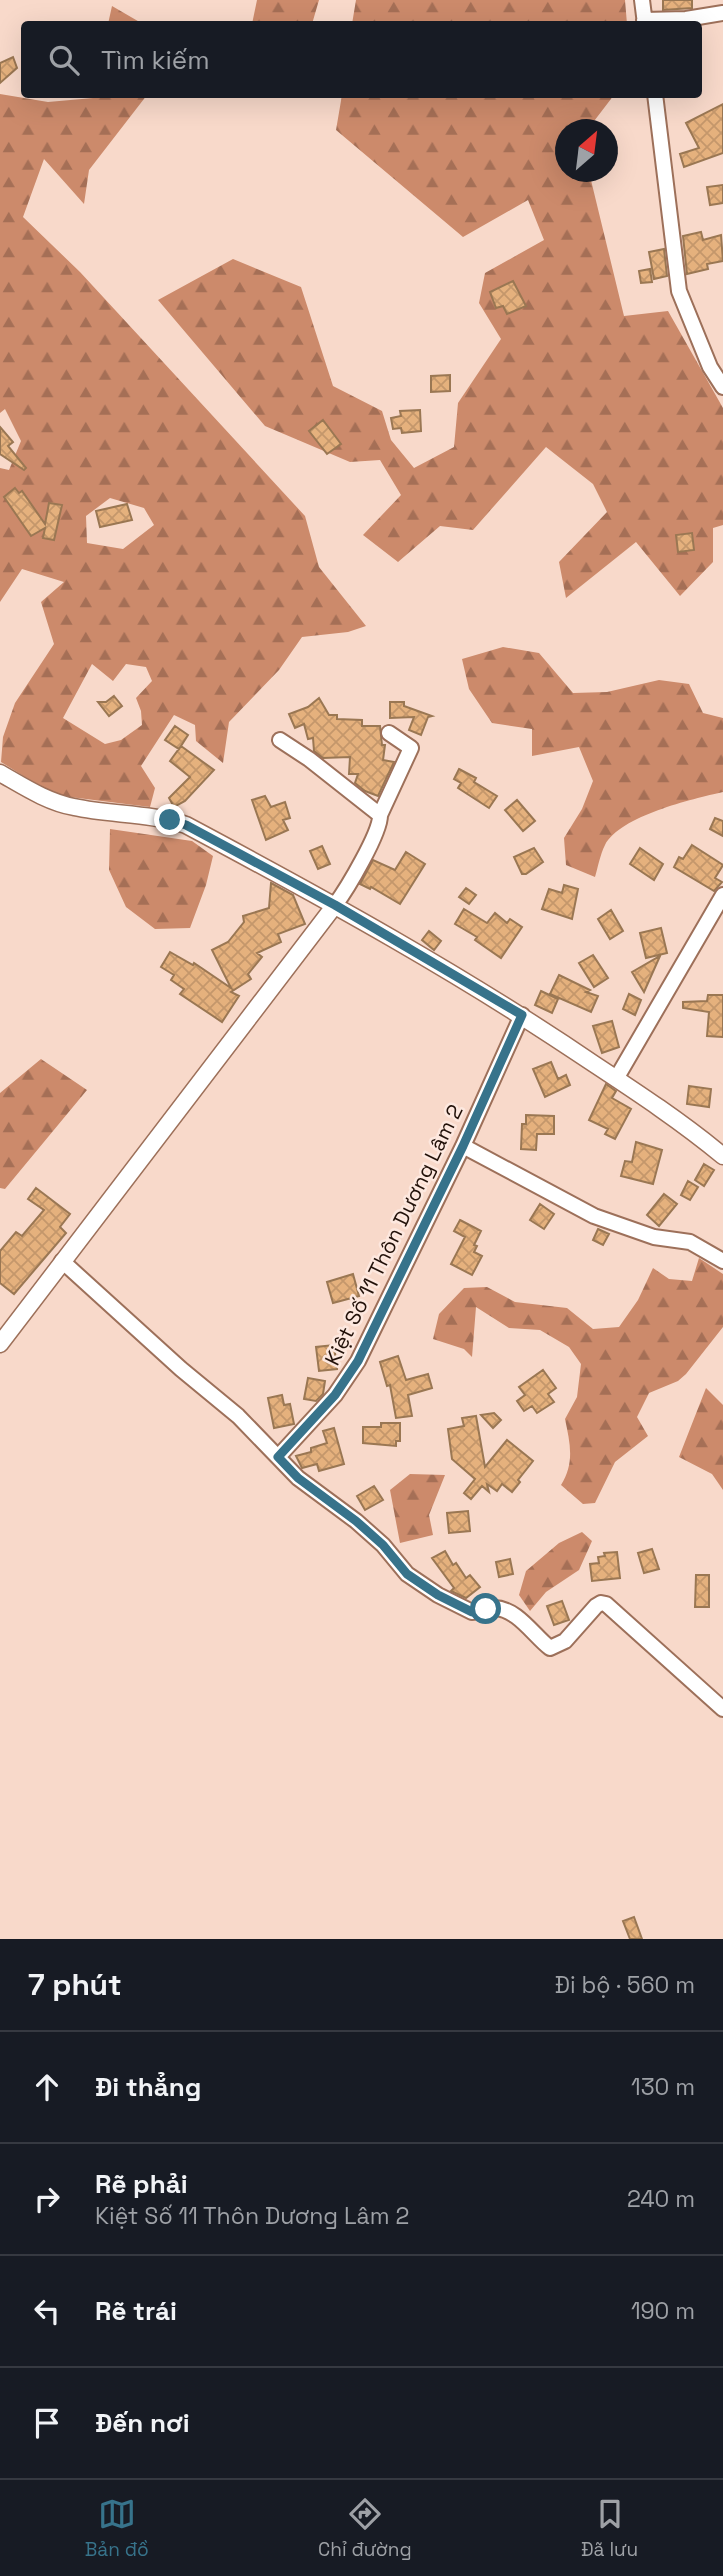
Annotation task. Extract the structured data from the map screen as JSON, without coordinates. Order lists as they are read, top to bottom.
{
  "streets": {
    "street": ["Kiệt Số 11 Thôn Dương Lâm 2"]
  },
  "north": "top right",
  "page": {
    "search": "Tìm kiếm",
    "heading": ["7 phút", "Đi bộ · 560 m"],
    "list": [
      ["Đi thẳng", "130 m"],
      ["Rẽ phải", "Kiệt Số 11 Thôn Dương Lâm 2", "240 m"],
      ["Rẽ trái", "190 m"],
      "Đến nơi"
    ],
    "nav": ["Bản đồ", "Chỉ đường", "Đã lưu"]
  }
}
